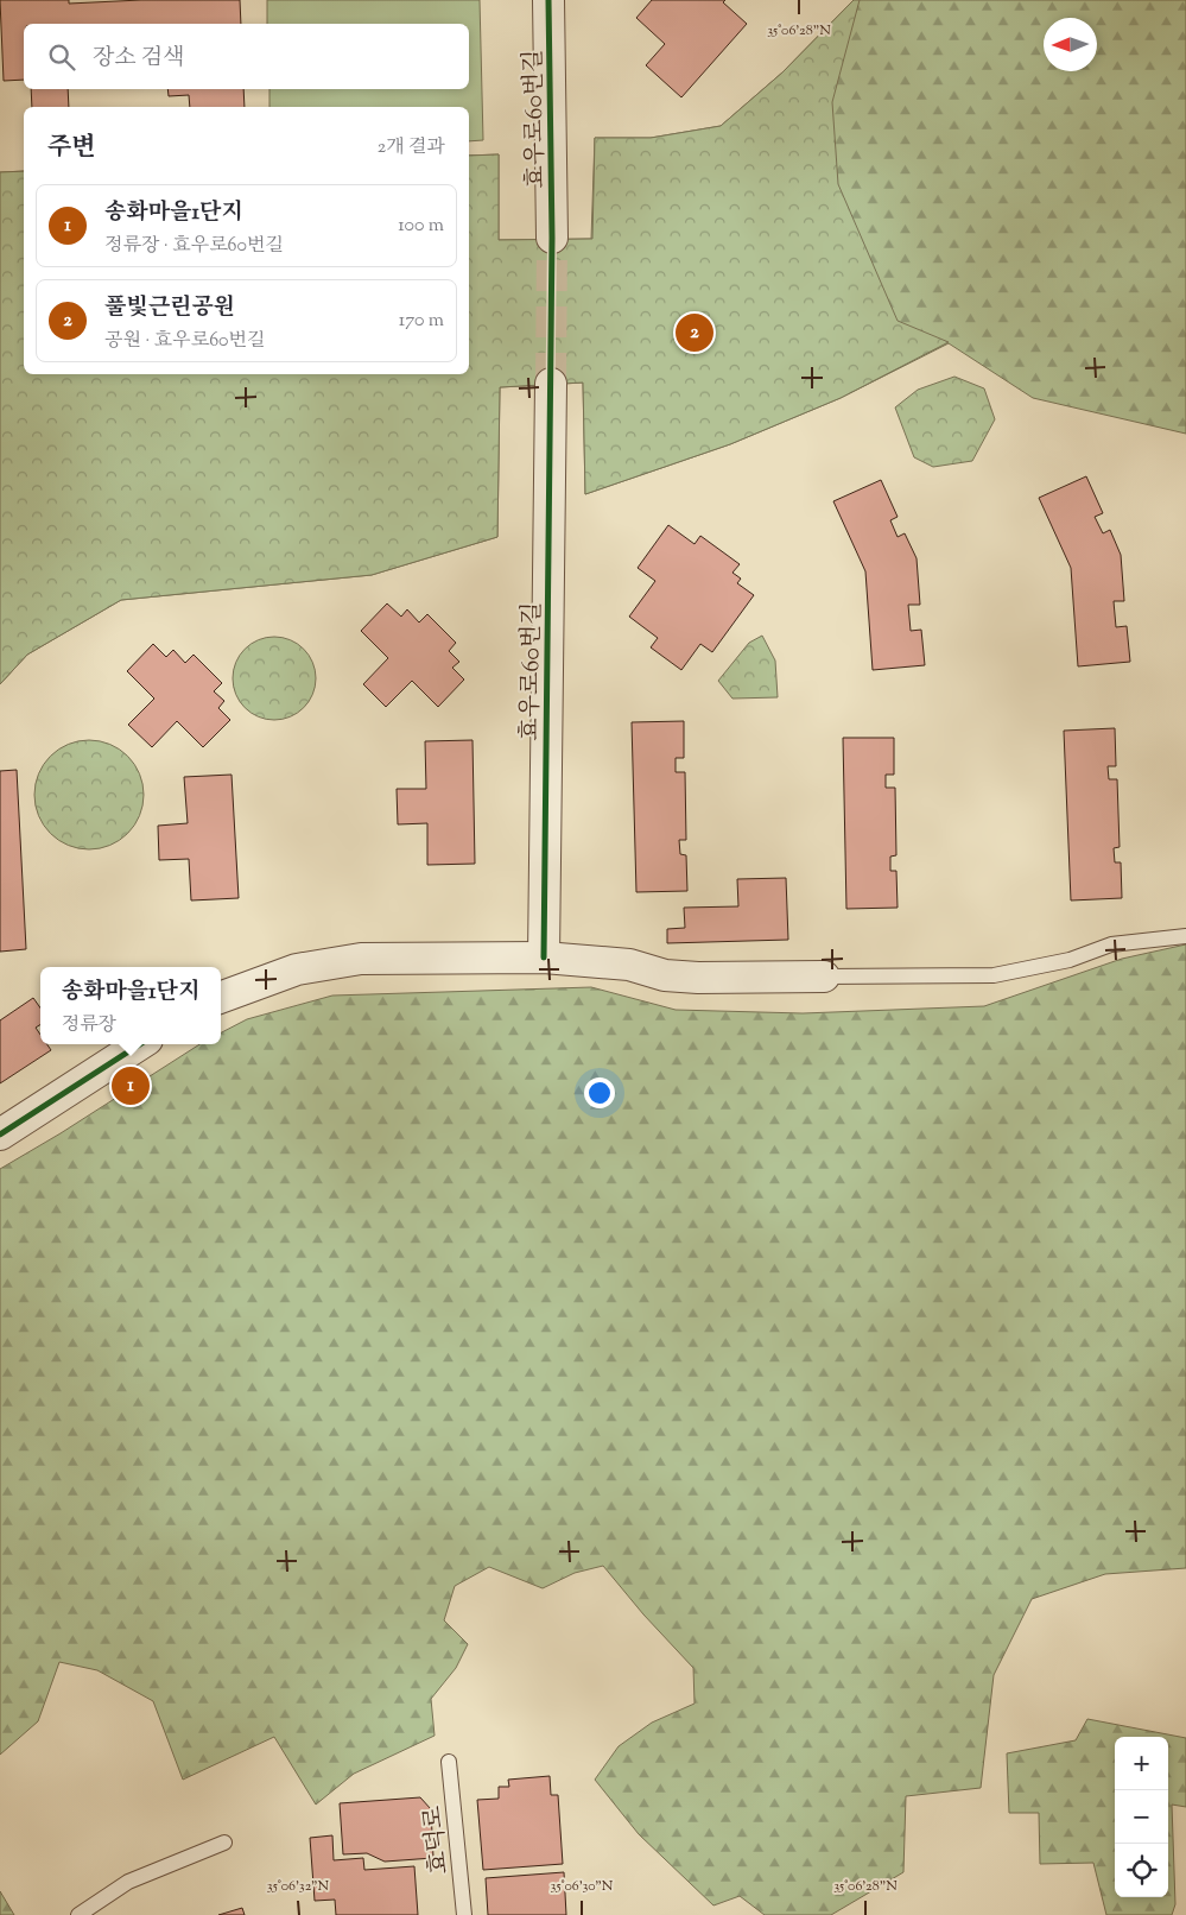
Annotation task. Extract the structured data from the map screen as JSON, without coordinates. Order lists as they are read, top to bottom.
{
  "streets": {
    "street": ["효우로60번길"],
    "lane": ["효덕로"]
  },
  "north": "left",
  "page": {
    "search": "장소 검색",
    "heading": ["주변", "2개 결과"],
    "list": [
      {
        "mark": "1",
        "name": "송화마을1단지",
        "note": "정류장 · 효우로60번길",
        "value": "100 m"
      },
      {
        "mark": "2",
        "name": "풀빛근린공원",
        "note": "공원 · 효우로60번길",
        "value": "170 m"
      }
    ],
    "pins": ["2", "1"],
    "popup": ["송화마을1단지", "정류장"],
    "map_buttons": ["+", "−"]
  },
  "coordinates": ["35°06'28\"N", "35°06'32\"N", "35°06'30\"N"]
}
